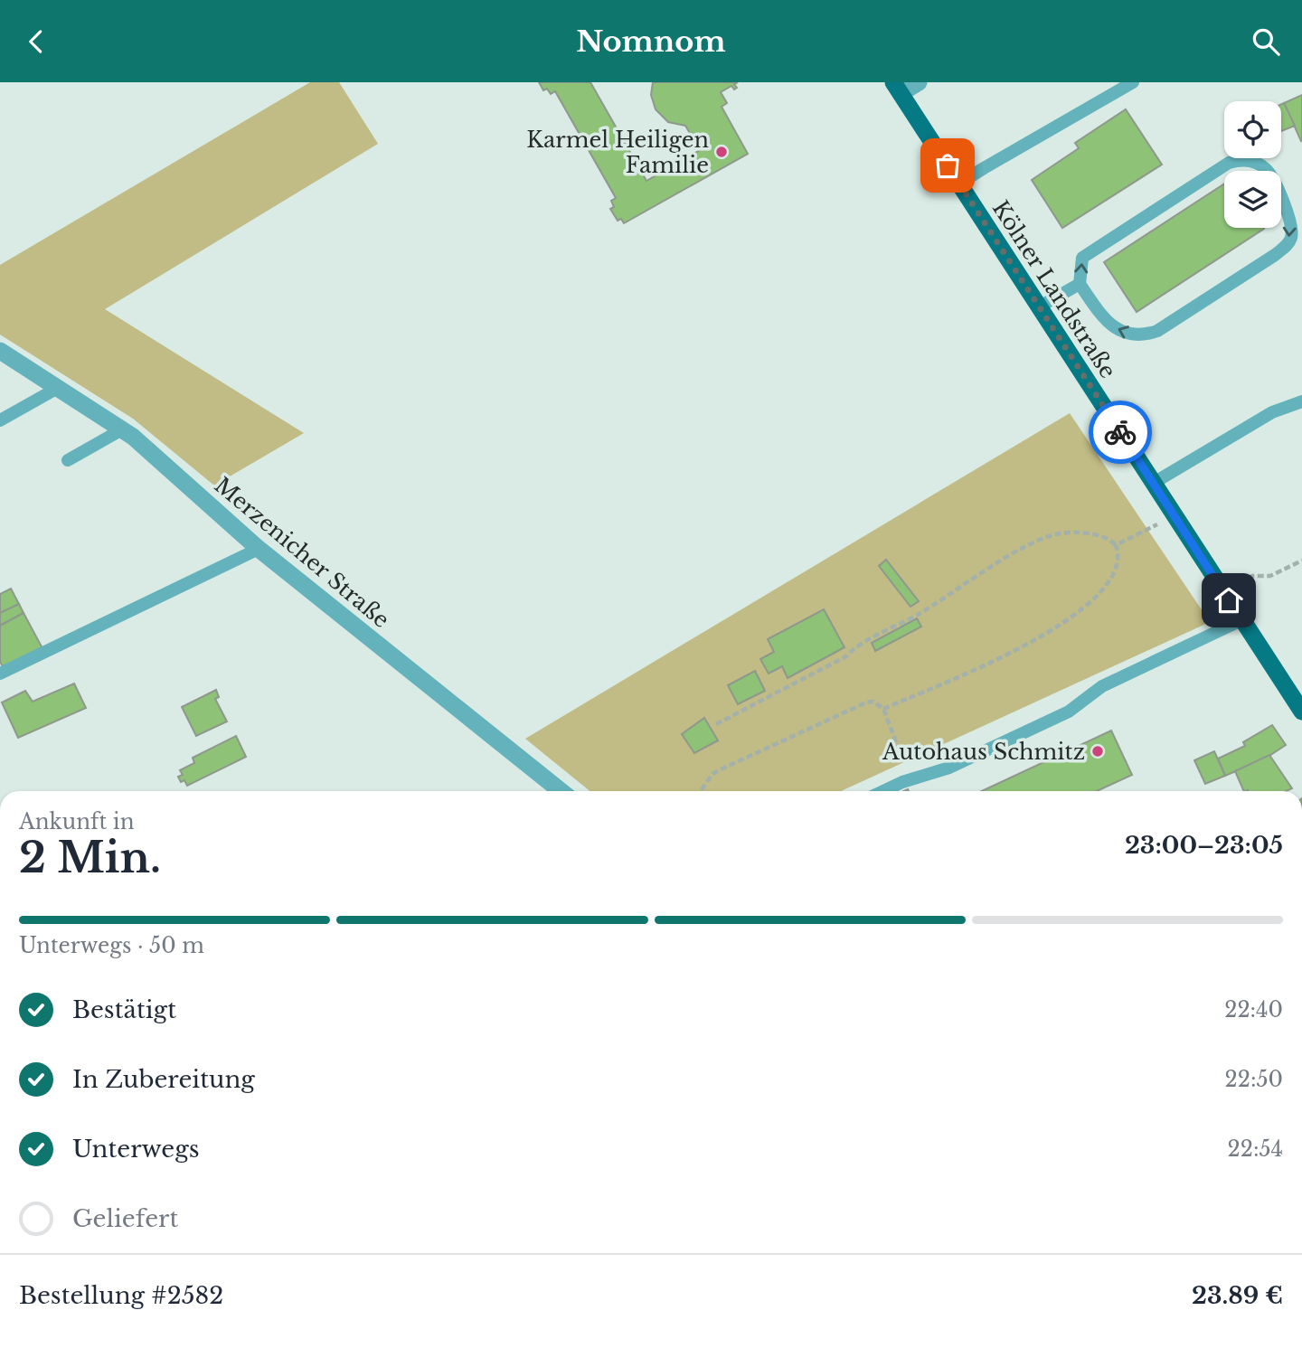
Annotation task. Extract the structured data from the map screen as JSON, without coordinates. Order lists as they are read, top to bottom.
{
  "streets": {
    "main road": ["Kölner Landstraße"],
    "street": ["Merzenicher Straße"]
  },
  "places": ["Karmel Heiligen Familie", "Autohaus Schmitz"],
  "page": {
    "header": "Nomnom",
    "heading": ["2 Min.", "Ankunft in", "23:00–23:05"],
    "panel": ["Bestellung #2582", "23.89 €"],
    "bar": "Unterwegs · 50 m",
    "list": [
      ["Bestätigt", "22:40"],
      ["In Zubereitung", "22:50"],
      ["Unterwegs", "22:54"],
      "Geliefert"
    ]
  }
}
